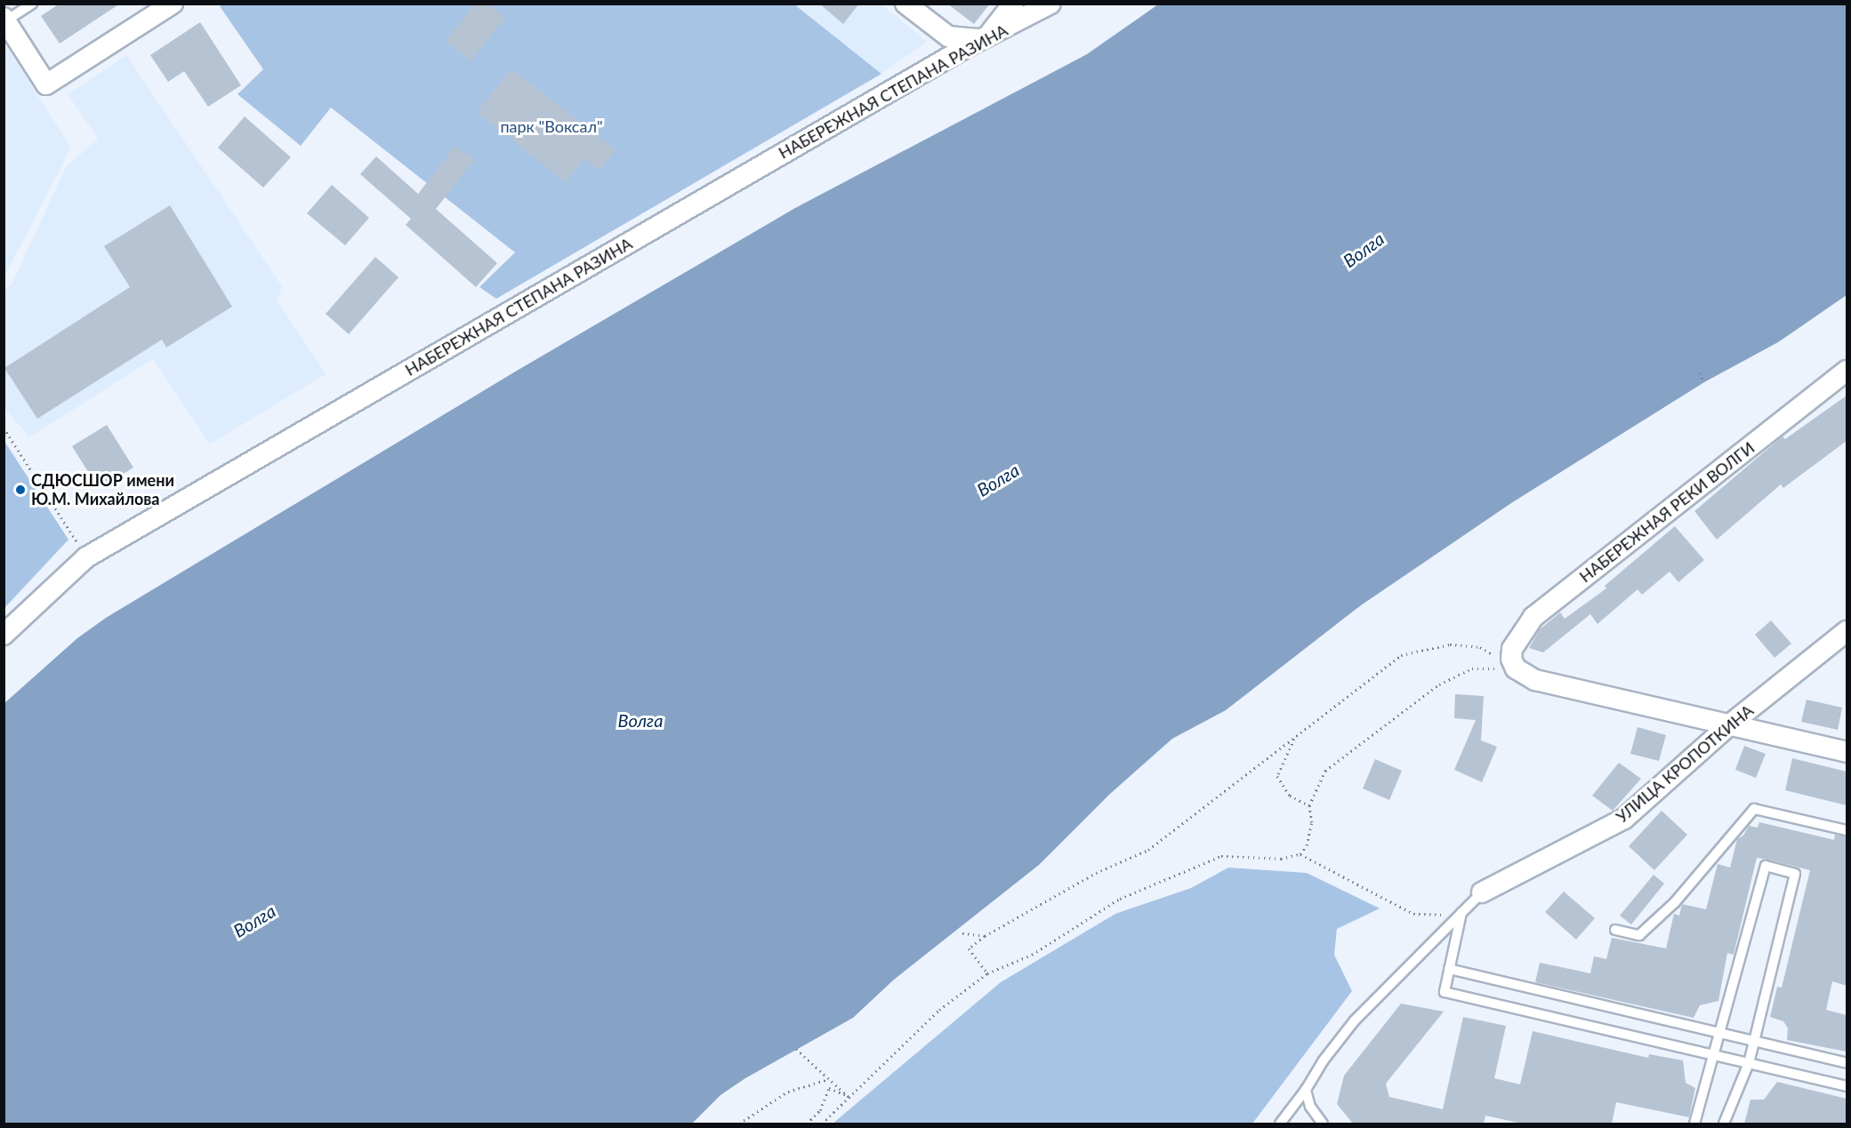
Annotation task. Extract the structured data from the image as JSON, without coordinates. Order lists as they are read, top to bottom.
{
  "streets": {
    "street": ["НАБЕРЕЖНАЯ СТЕПАНА РАЗИНА", "НАБЕРЕЖНАЯ РЕКИ ВОЛГИ", "УЛИЦА КРОПОТКИНА"]
  },
  "water": ["Волга"],
  "parks": ["парк \"Воксал\""],
  "places": ["СДЮСШОР имени Ю.М. Михайлова"]
}
